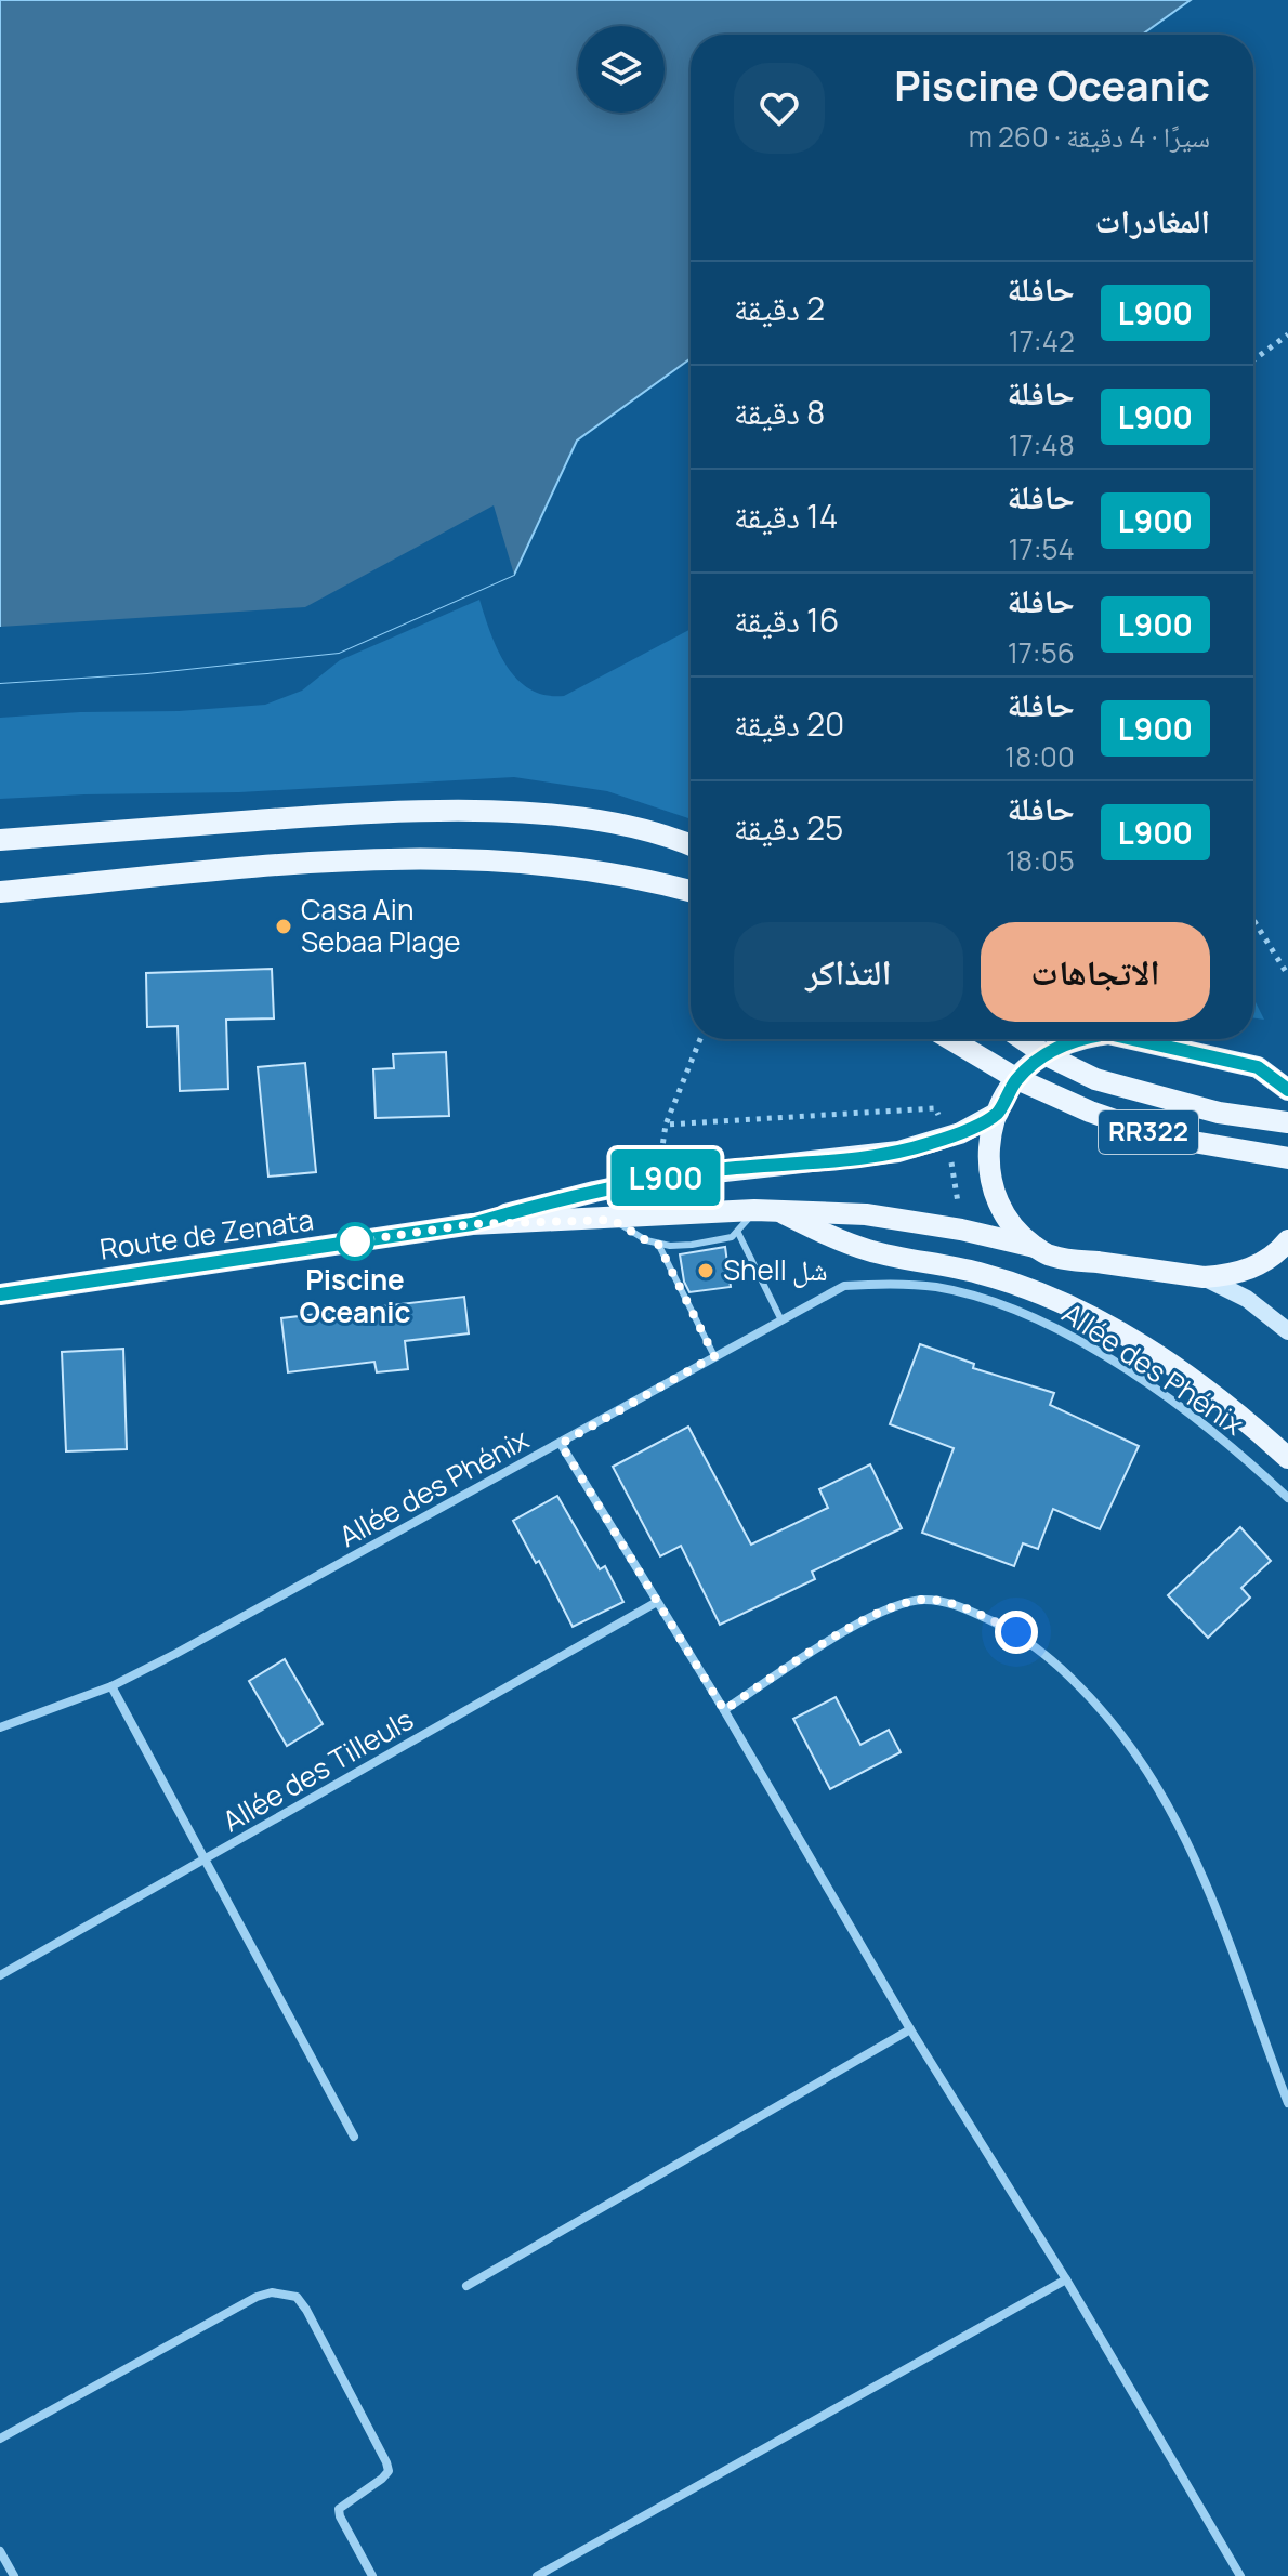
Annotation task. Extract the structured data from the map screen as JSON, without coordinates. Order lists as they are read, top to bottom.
{
  "streets": {
    "main road": ["RR322", "Route de Zenata"],
    "street": ["Allée des Phénix", "Allée des Tilleuls"]
  },
  "places": ["Casa Ain Sebaa Plage", "Piscine Oceanic", "Shell شل"],
  "lines": ["bus line L900"],
  "page": {
    "on_map": "L900",
    "heading": [
      ["Piscine Oceanic", "سيرًا · 4 دقيقة · 260 m"],
      "المغادرات"
    ],
    "list": [
      {
        "mark": "L900",
        "name": "حافلة",
        "note": "17:42",
        "value": "2 دقيقة"
      },
      {
        "mark": "L900",
        "name": "حافلة",
        "note": "17:48",
        "value": "8 دقيقة"
      },
      {
        "mark": "L900",
        "name": "حافلة",
        "note": "17:54",
        "value": "14 دقيقة"
      },
      {
        "mark": "L900",
        "name": "حافلة",
        "note": "17:56",
        "value": "16 دقيقة"
      },
      {
        "mark": "L900",
        "name": "حافلة",
        "note": "18:00",
        "value": "20 دقيقة"
      },
      {
        "mark": "L900",
        "name": "حافلة",
        "note": "18:05",
        "value": "25 دقيقة"
      }
    ],
    "buttons": ["الاتجاهات", "التذاكر"]
  }
}
